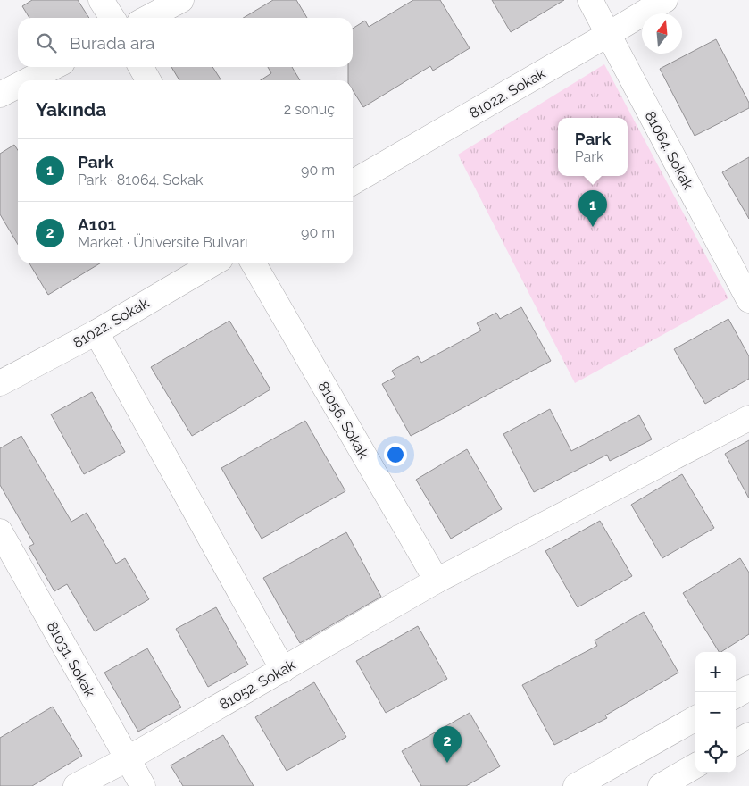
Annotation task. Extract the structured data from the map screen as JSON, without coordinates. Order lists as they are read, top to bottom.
{
  "streets": {
    "street": [
      "81022. Sokak",
      "81064. Sokak",
      "81056. Sokak",
      "81031. Sokak",
      "81052. Sokak"
    ]
  },
  "crossings": [
    ["81022. Sokak", "81064. Sokak"],
    ["81056. Sokak", "81052. Sokak"],
    ["81031. Sokak", "81052. Sokak"]
  ],
  "north": "top",
  "page": {
    "search": "Burada ara",
    "heading": ["Yakında", "2 sonuç"],
    "popup": ["Park", "Park"],
    "list": [
      {
        "mark": "1",
        "name": "Park",
        "note": "Park · 81064. Sokak",
        "value": "90 m"
      },
      {
        "mark": "2",
        "name": "A101",
        "note": "Market · Üniversite Bulvarı",
        "value": "90 m"
      }
    ],
    "pins": ["1", "2"],
    "map_buttons": ["+", "−"]
  }
}
